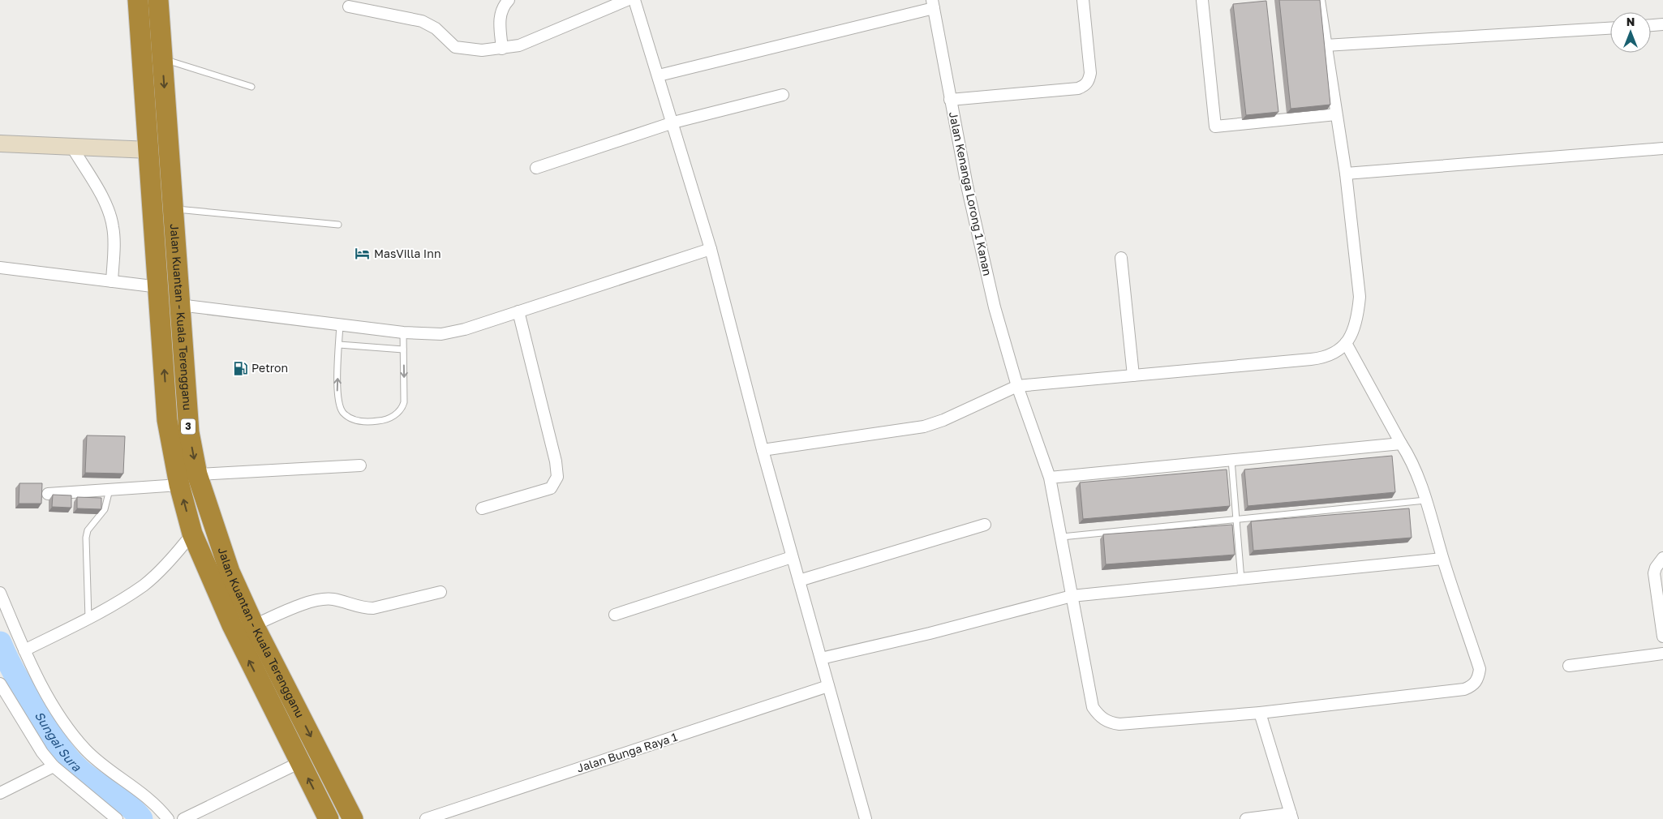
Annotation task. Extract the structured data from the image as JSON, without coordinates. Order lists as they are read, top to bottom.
{
  "streets": {
    "highway": ["Jalan Kuantan - Kuala Terengganu", "3"],
    "street": ["Jalan Kenanga Lorong 1 Kanan", "Jalan Bunga Raya 1"]
  },
  "water": ["Sungai Sura"],
  "places": {
    "hotel": ["MasVilla Inn"],
    "fuel station": ["Petron"]
  },
  "north": "top"
}
